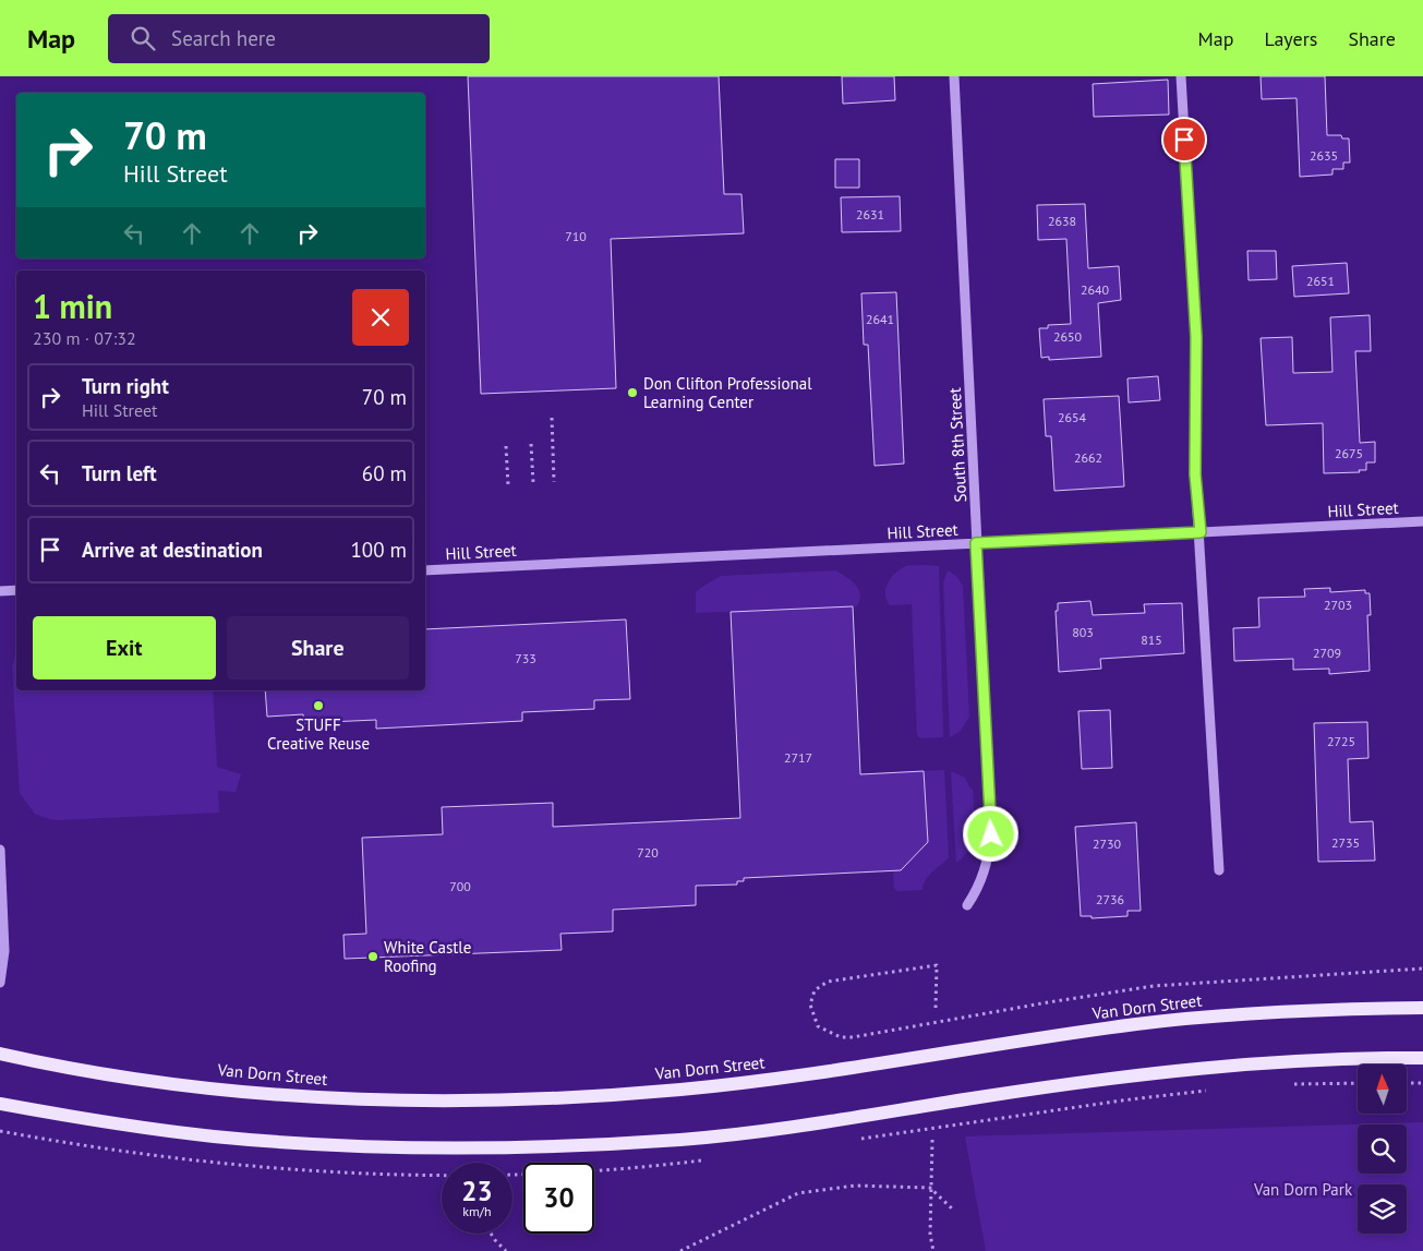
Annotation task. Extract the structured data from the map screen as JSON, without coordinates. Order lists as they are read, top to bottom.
{
  "streets": {
    "main road": ["Van Dorn Street"],
    "street": ["South 8th Street", "Hill Street"]
  },
  "crossings": [
    ["South 8th Street", "Hill Street"]
  ],
  "parks": ["Van Dorn Park"],
  "places": ["Don Clifton Professional Learning Center", "STUFF Creative Reuse", "White Castle Roofing"],
  "house_numbers": [
    "2635",
    "2631",
    "2638",
    "710",
    "2651",
    "2640",
    "2641",
    "2650",
    "2654",
    "2675",
    "2662",
    "2703",
    "803",
    "815",
    "2709",
    "733",
    "2725",
    "2717",
    "2735",
    "2730",
    "720",
    "700",
    "2736"
  ],
  "north": "top",
  "page": {
    "header": "Map",
    "search": "Search here",
    "nav": ["Map", "Layers", "Share"],
    "turn": ["70 m", "Hill Street"],
    "heading": ["1 min", "230 m · 07:32"],
    "list": [
      {
        "name": "Turn right",
        "note": "Hill Street",
        "value": "70 m"
      },
      {
        "name": "Turn left",
        "value": "60 m"
      },
      {
        "name": "Arrive at destination",
        "value": "100 m"
      }
    ],
    "buttons": ["Exit", "Share"],
    "speed": "23 km/h",
    "limit": "30"
  }
}
